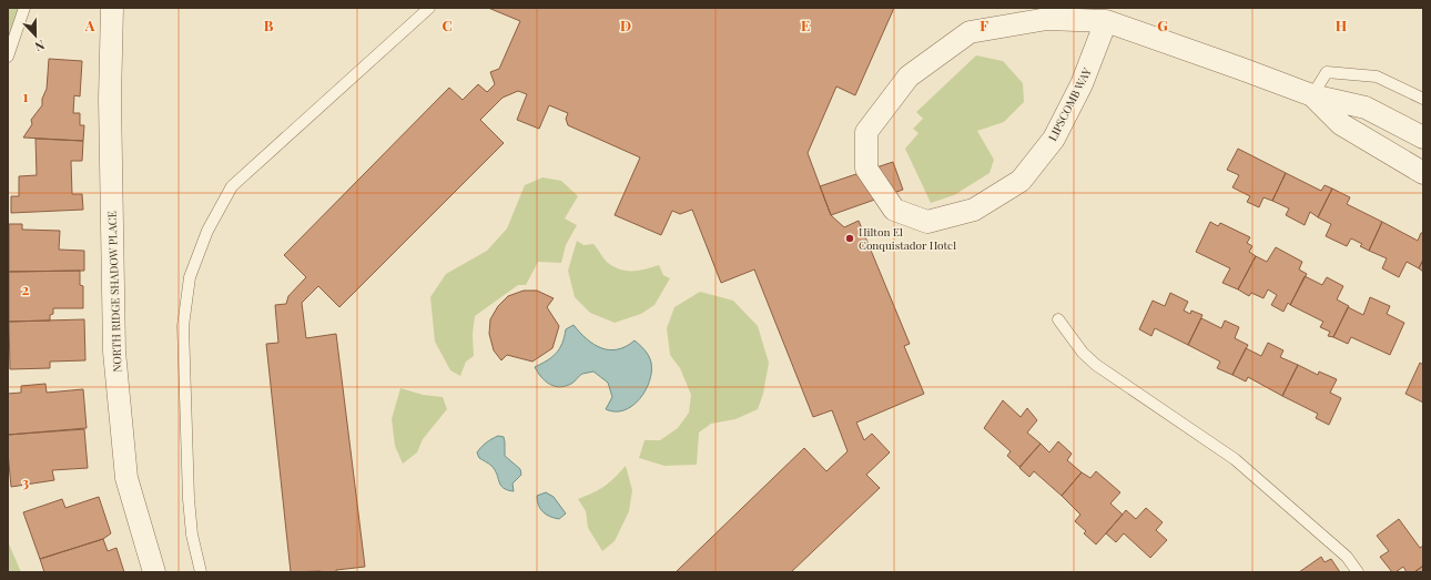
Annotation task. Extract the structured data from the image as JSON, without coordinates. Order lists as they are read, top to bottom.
{
  "streets": {
    "street": ["LIPSCOMB WAY", "NORTH RIDGE SHADOW PLACE"]
  },
  "places": ["Hilton El Conquistador Hotel"],
  "north": "bottom",
  "grid": {
    "columns": [
      "A",
      "B",
      "C",
      "D",
      "E",
      "F",
      "G",
      "H"
    ],
    "rows": ["1", "2", "3"]
  }
}
